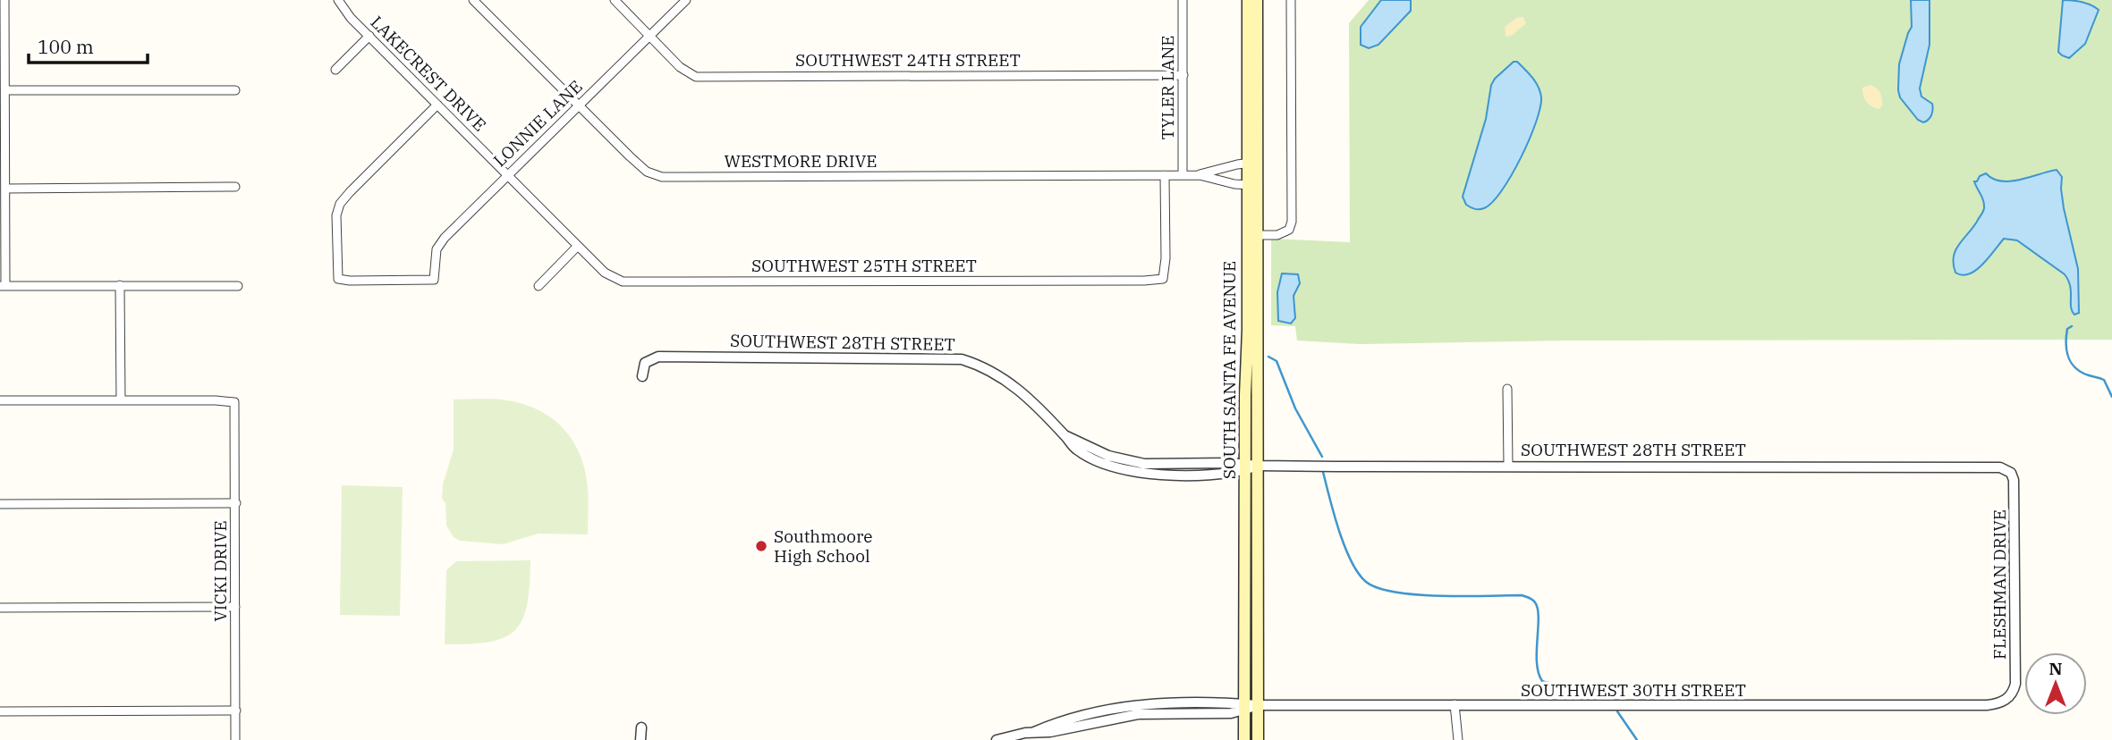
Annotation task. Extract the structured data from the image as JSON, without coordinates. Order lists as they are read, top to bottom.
{
  "streets": {
    "main road": ["SOUTH SANTA FE AVENUE"],
    "street": [
      "SOUTHWEST 24TH STREET",
      "LAKECREST DRIVE",
      "TYLER LANE",
      "LONNIE LANE",
      "WESTMORE DRIVE",
      "SOUTHWEST 25TH STREET",
      "SOUTHWEST 28TH STREET",
      "VICKI DRIVE",
      "FLESHMAN DRIVE",
      "SOUTHWEST 30TH STREET"
    ]
  },
  "crossings": [
    ["SOUTHWEST 24TH STREET", "TYLER LANE"],
    ["SOUTHWEST 24TH STREET", "LONNIE LANE"],
    ["LAKECREST DRIVE", "LONNIE LANE"],
    ["LAKECREST DRIVE", "SOUTHWEST 25TH STREET"],
    ["TYLER LANE", "WESTMORE DRIVE"],
    ["LONNIE LANE", "WESTMORE DRIVE"],
    ["WESTMORE DRIVE", "SOUTHWEST 25TH STREET"],
    ["WESTMORE DRIVE", "SOUTH SANTA FE AVENUE"],
    ["SOUTHWEST 28TH STREET", "SOUTH SANTA FE AVENUE"],
    ["SOUTHWEST 28TH STREET", "FLESHMAN DRIVE"],
    ["SOUTH SANTA FE AVENUE", "SOUTHWEST 30TH STREET"],
    ["FLESHMAN DRIVE", "SOUTHWEST 30TH STREET"]
  ],
  "places": ["Southmoore High School"],
  "scale_bar": "100 m",
  "north": "top"
}
